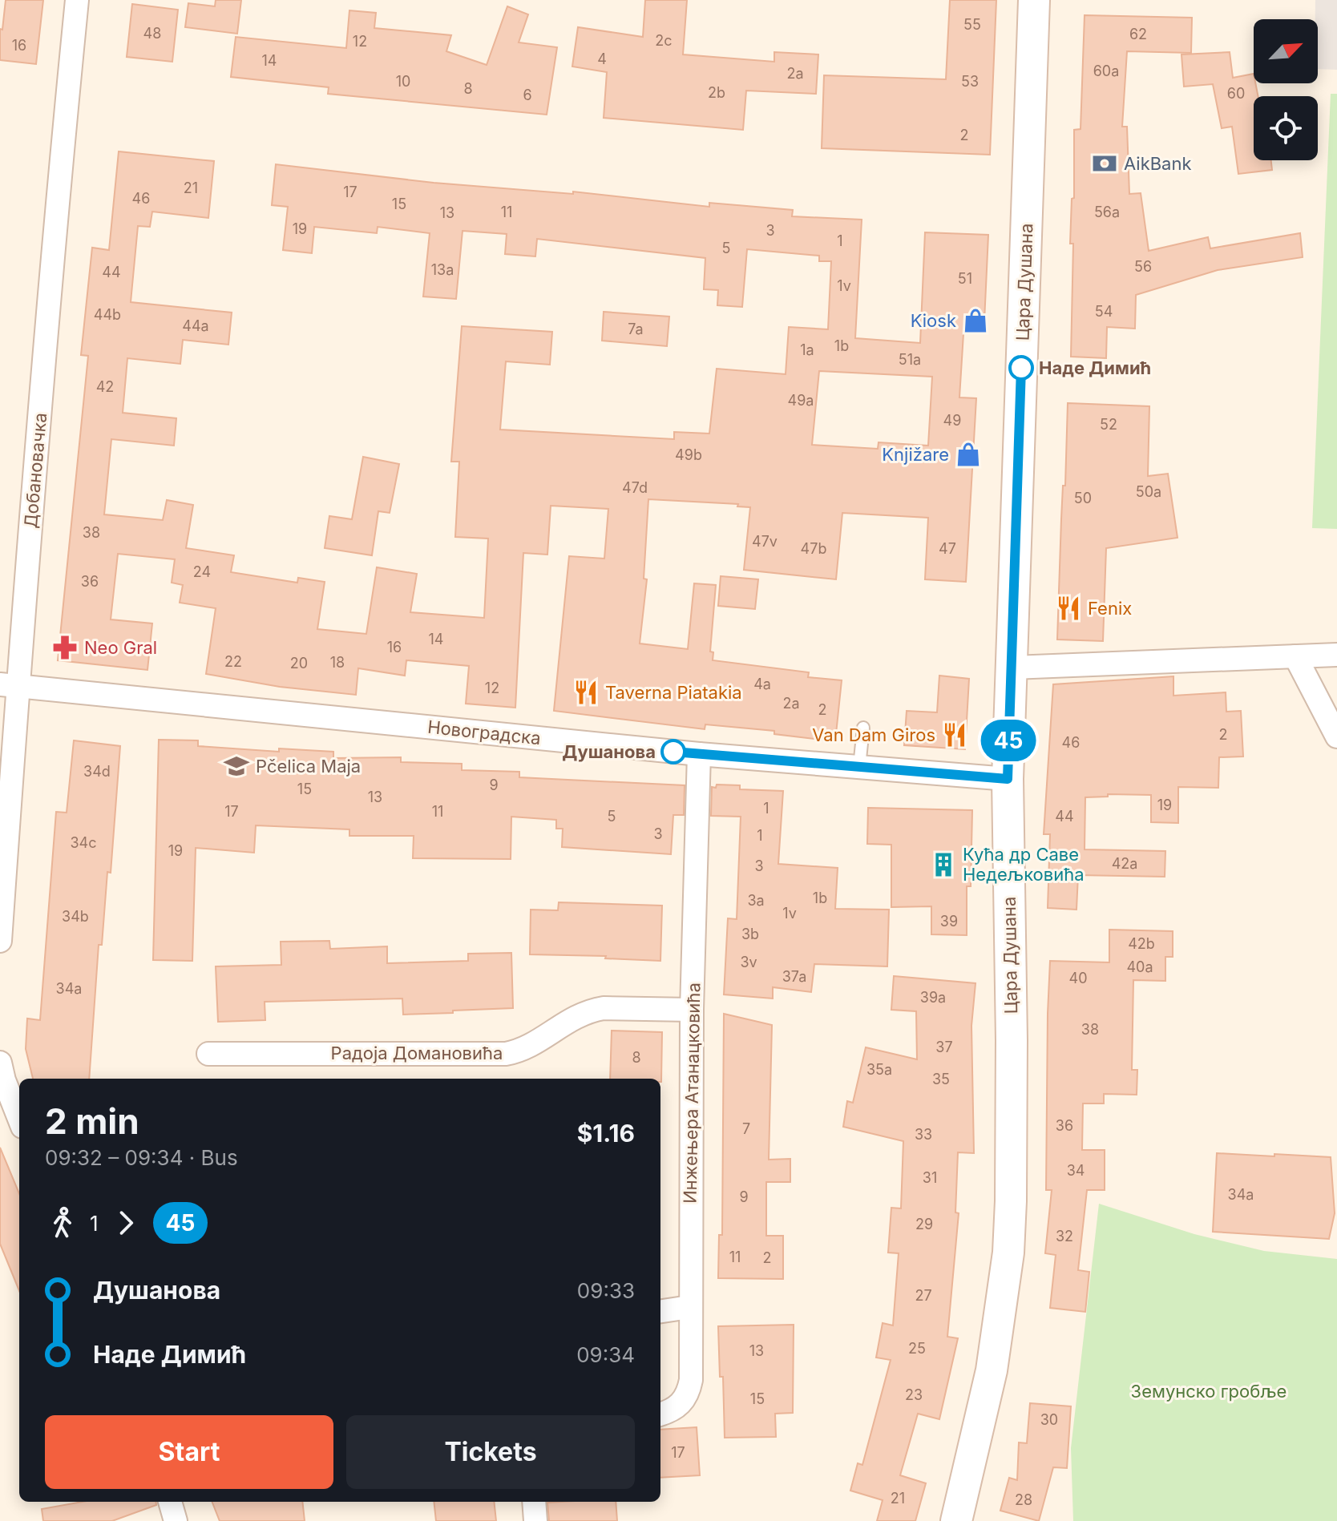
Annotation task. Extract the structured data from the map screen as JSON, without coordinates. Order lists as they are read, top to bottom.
{
  "streets": {
    "main road": ["Цара Душана"],
    "street": [
      "Добановачка",
      "Новоградска",
      "Радоја Домановића",
      "Инжењера Атанацковића"
    ]
  },
  "crossings": [
    ["Цара Душана", "Новоградска"],
    ["Добановачка", "Новоградска"],
    ["Новоградска", "Инжењера Атанацковића"],
    ["Радоја Домановића", "Инжењера Атанацковића"]
  ],
  "parks": ["Земунско гробље"],
  "places": {
    "bank": ["AikBank"],
    "shop": ["Kiosk", "Knjižare"],
    "other": ["Наде Димић", "Душанова"],
    "restaurant": ["Fenix", "Taverna Piatakia", "Van Dam Giros"],
    "pharmacy": ["Neo Gral"],
    "school or university": ["Pčelica Maja"],
    "building": ["Кућа др Саве Недељковића"]
  },
  "lines": ["bus line 45"],
  "house_numbers": [
    "55",
    "48",
    "62",
    "2c",
    "12",
    "16",
    "4",
    "14",
    "60a",
    "2a",
    "10",
    "53",
    "8",
    "2b",
    "60",
    "6",
    "2",
    "21",
    "17",
    "46",
    "15",
    "11",
    "56a",
    "13",
    "19",
    "3",
    "1",
    "5",
    "56",
    "13a",
    "44",
    "51",
    "1v",
    "54",
    "44b",
    "44a",
    "7a",
    "1b",
    "1a",
    "51a",
    "42",
    "49a",
    "49",
    "52",
    "49b",
    "47d",
    "50a",
    "50",
    "38",
    "47v",
    "47b",
    "47",
    "24",
    "36",
    "14",
    "16",
    "22",
    "18",
    "20",
    "4a",
    "12",
    "2a",
    "2",
    "2",
    "46",
    "34d",
    "9",
    "15",
    "13",
    "19",
    "1",
    "17",
    "11",
    "5",
    "44",
    "3",
    "1",
    "34c",
    "19",
    "42a",
    "3",
    "1b",
    "3a",
    "1v",
    "34b",
    "39",
    "3b",
    "42b",
    "3v",
    "40a",
    "37a",
    "40",
    "34a",
    "39a",
    "38",
    "37",
    "8",
    "35a",
    "35",
    "36",
    "7",
    "33",
    "34",
    "31",
    "34a",
    "9",
    "29",
    "32",
    "11",
    "2",
    "27",
    "25",
    "13",
    "23",
    "15",
    "30",
    "17",
    "21",
    "28"
  ],
  "north": "top right",
  "page": {
    "on_map": "45",
    "heading": ["2 min", "09:32 – 09:34 · Bus", "$1.16"],
    "legs": ["1", "45"],
    "list": [
      {
        "name": "Душанова",
        "value": "09:33"
      },
      {
        "name": "Наде Димић",
        "value": "09:34"
      }
    ],
    "buttons": ["Start", "Tickets"]
  }
}
